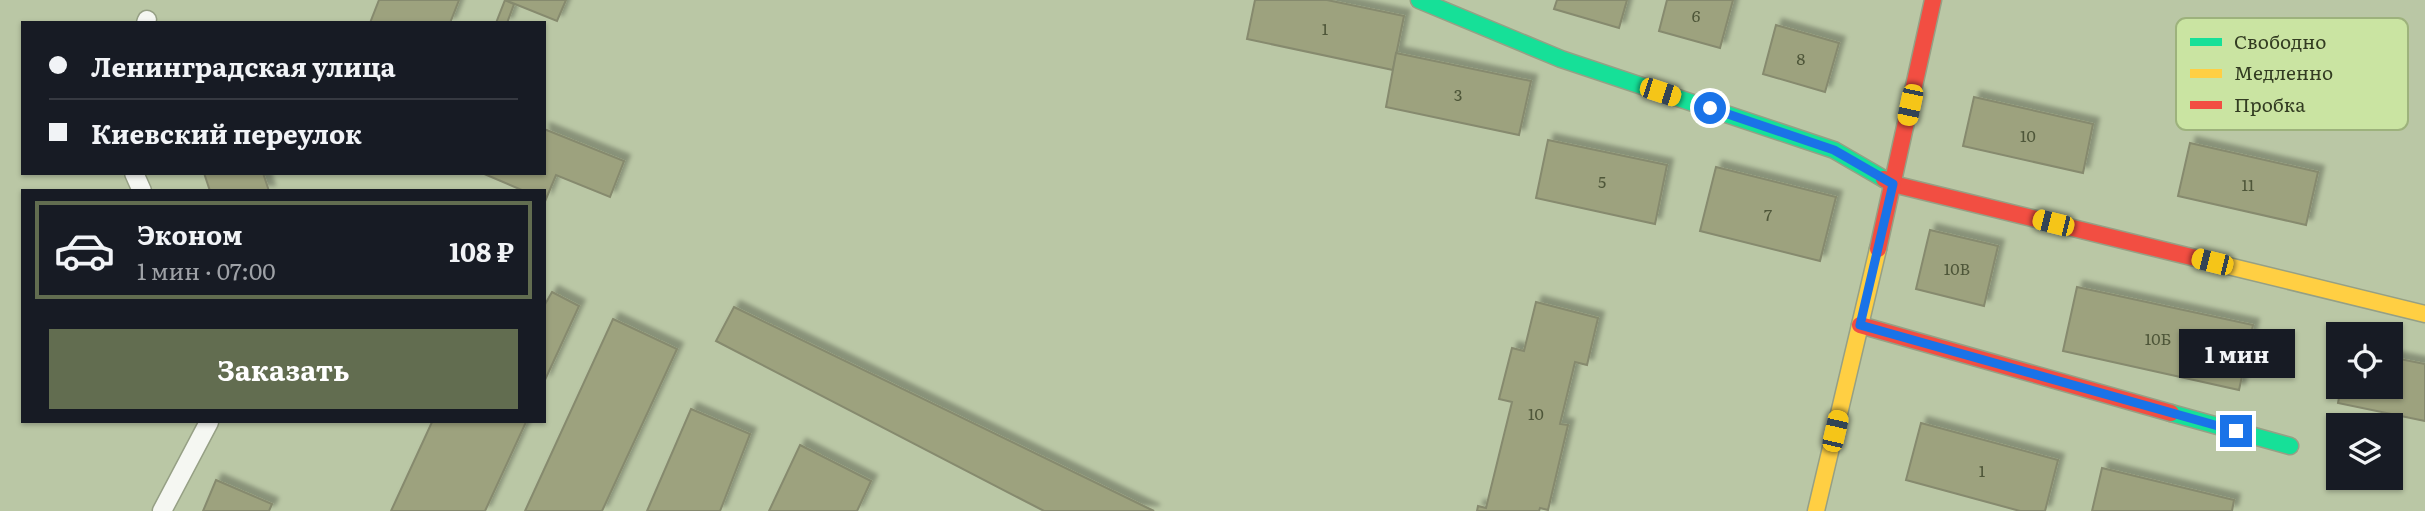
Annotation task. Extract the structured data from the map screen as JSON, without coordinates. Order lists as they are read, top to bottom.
{
  "house_numbers": [
    "6",
    "1",
    "8",
    "3",
    "10",
    "5",
    "11",
    "7",
    "10В",
    "10Б",
    "10",
    "1"
  ],
  "legend": ["Свободно", "Медленно", "Пробка"],
  "page": {
    "banner": ["Ленинградская улица", "Киевский переулок"],
    "list": [
      {
        "name": "Эконом",
        "note": "1 мин · 07:00",
        "value": "108 ₽"
      }
    ],
    "buttons": "Заказать",
    "bubble": "1 мин"
  }
}
